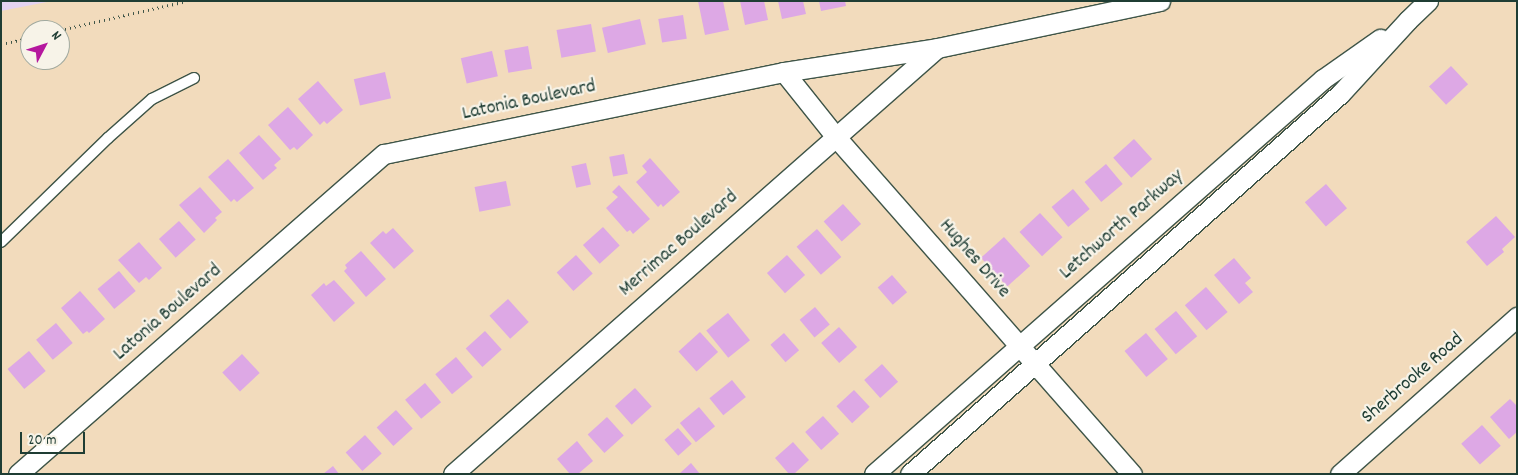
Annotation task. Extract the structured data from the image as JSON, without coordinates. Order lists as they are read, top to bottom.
{
  "streets": {
    "street": [
      "Latonia Boulevard",
      "Letchworth Parkway",
      "Merrimac Boulevard",
      "Hughes Drive",
      "Sherbrooke Road"
    ]
  },
  "crossings": [
    ["Latonia Boulevard", "Merrimac Boulevard"],
    ["Latonia Boulevard", "Hughes Drive"],
    ["Letchworth Parkway", "Hughes Drive"],
    ["Merrimac Boulevard", "Hughes Drive"]
  ],
  "scale_bar": "20 m",
  "north": "top right"
}
